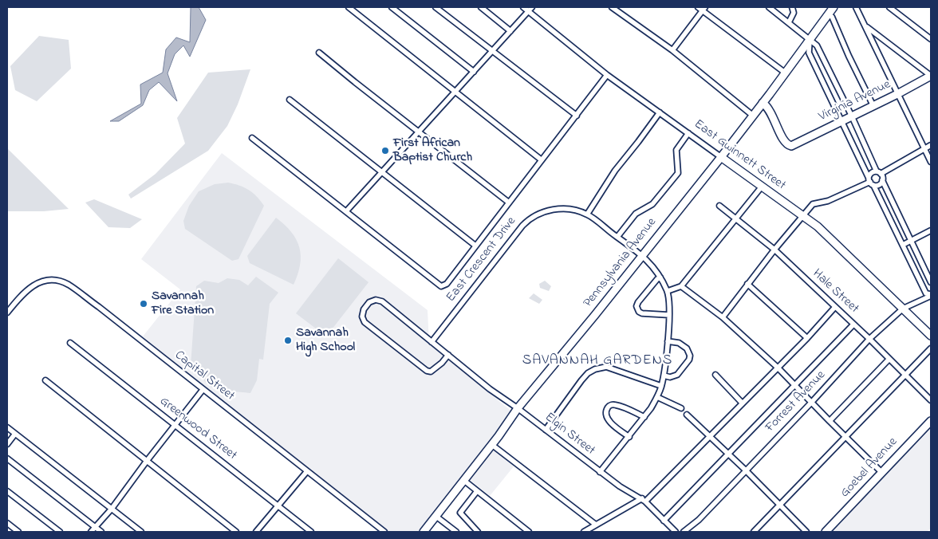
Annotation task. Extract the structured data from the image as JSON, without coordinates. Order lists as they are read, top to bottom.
{
  "streets": {
    "main road": [
      "Virginia Avenue",
      "East Gwinnett Street",
      "Pennsylvania Avenue",
      "Goebel Avenue"
    ],
    "street": [
      "East Crescent Drive",
      "Hale Street",
      "Capital Street",
      "Forrest Avenue",
      "Greenwood Street",
      "Elgin Street"
    ]
  },
  "crossings": [
    ["Virginia Avenue", "Pennsylvania Avenue"],
    ["East Gwinnett Street", "Pennsylvania Avenue"],
    ["East Gwinnett Street", "Forrest Avenue"],
    ["East Crescent Drive", "Pennsylvania Avenue"],
    ["East Crescent Drive", "Elgin Street"],
    ["Pennsylvania Avenue", "Elgin Street"],
    ["Hale Street", "Forrest Avenue"]
  ],
  "districts": ["SAVANNAH GARDENS"],
  "places": ["First African Baptist Church", "Savannah Fire Station", "Savannah High School"]
}
